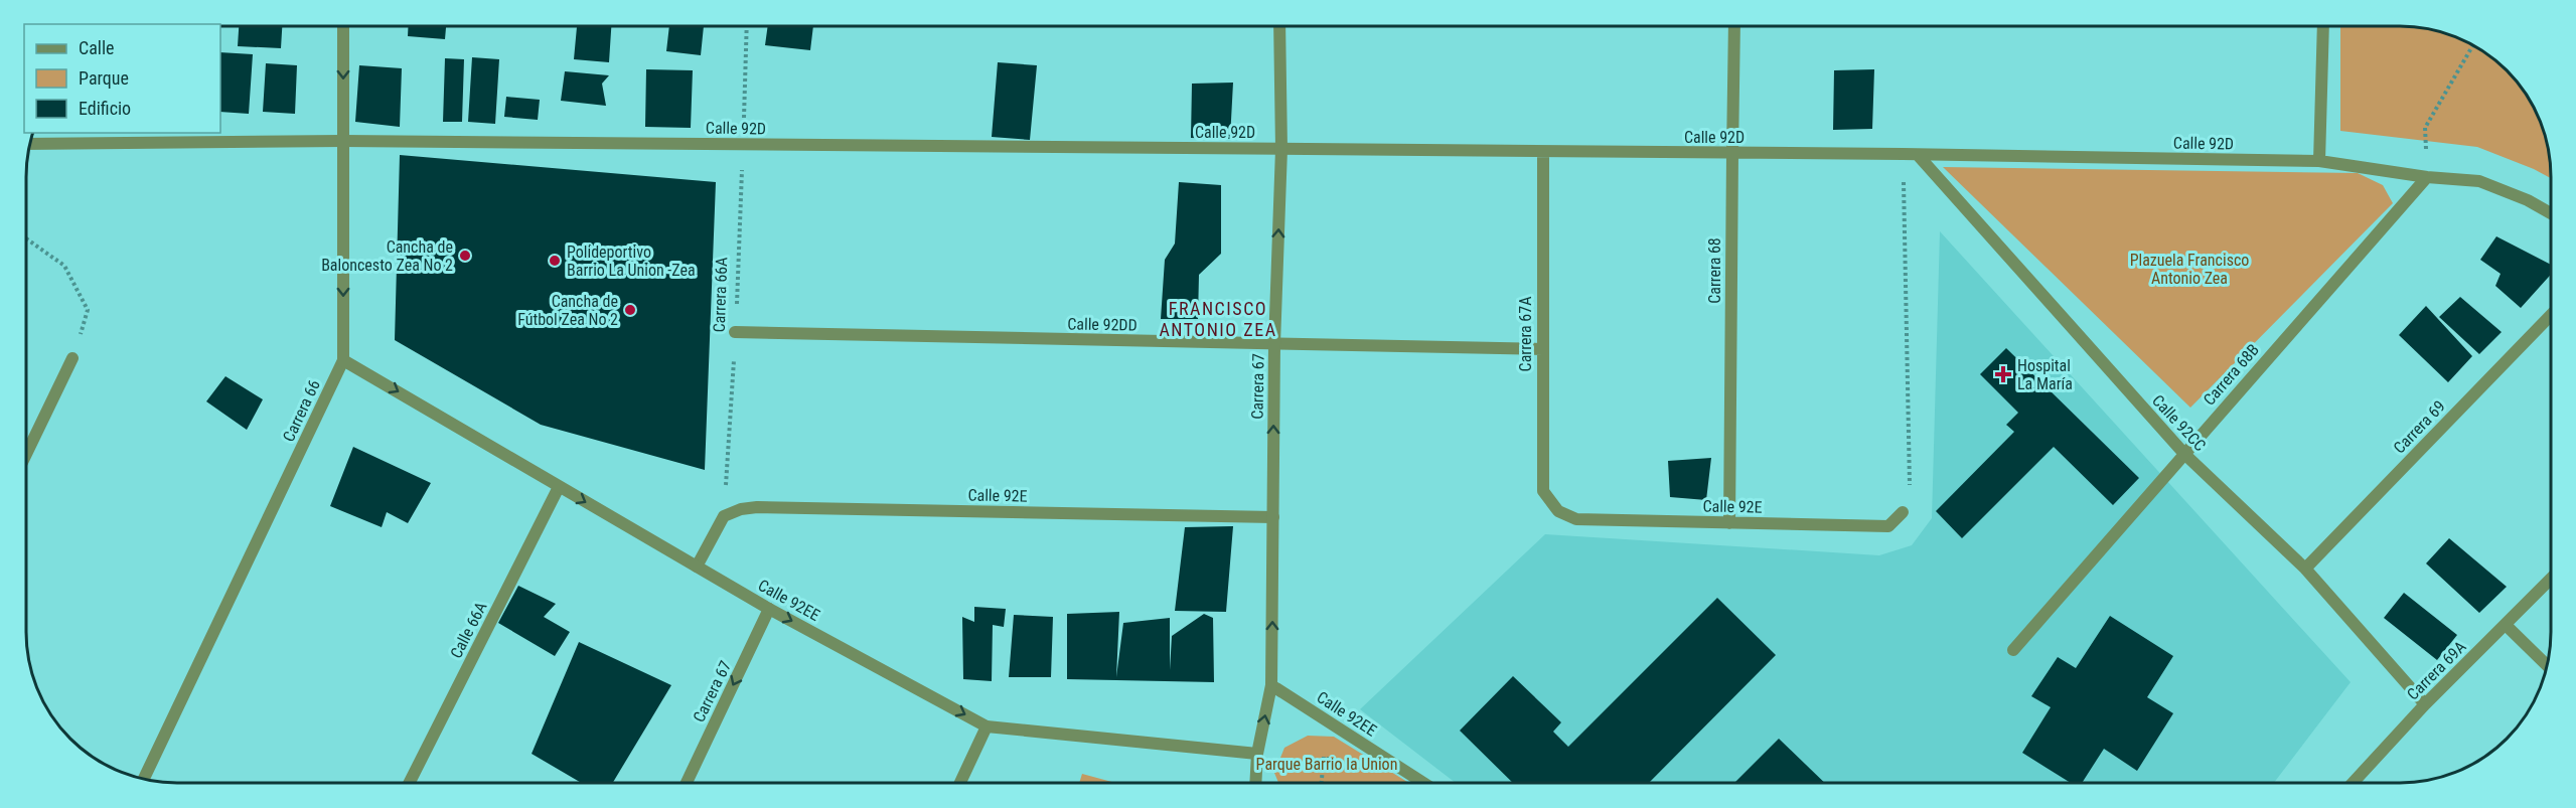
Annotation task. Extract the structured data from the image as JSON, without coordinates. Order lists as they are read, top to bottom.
{
  "streets": {
    "street": [
      "Calle 92D",
      "Carrera 68",
      "Calle 92DD",
      "Carrera 67A",
      "Carrera 68B",
      "Carrera 67",
      "Carrera 66",
      "Calle 92CC",
      "Carrera 69",
      "Calle 92E",
      "Calle 92EE",
      "Calle 66A",
      "Carrera 69A"
    ],
    "path": ["Carrera 66A"]
  },
  "crossings": [
    ["Calle 92D", "Carrera 68"],
    ["Calle 92D", "Carrera 66A"],
    ["Calle 92D", "Carrera 67A"],
    ["Calle 92D", "Carrera 68B"],
    ["Calle 92D", "Carrera 67"],
    ["Calle 92D", "Carrera 66"],
    ["Calle 92D", "Calle 92CC"],
    ["Carrera 68", "Calle 92E"],
    ["Carrera 66A", "Calle 92DD"],
    ["Carrera 66A", "Calle 92E"],
    ["Calle 92DD", "Carrera 67A"],
    ["Calle 92DD", "Carrera 67"],
    ["Carrera 67A", "Calle 92E"],
    ["Carrera 68B", "Calle 92CC"],
    ["Carrera 67", "Calle 92E"],
    ["Carrera 67", "Calle 92EE"],
    ["Carrera 66", "Calle 92EE"],
    ["Calle 92CC", "Carrera 69"],
    ["Calle 92CC", "Carrera 69A"],
    ["Calle 92EE", "Calle 66A"]
  ],
  "one_way": ["Carrera 66", "Calle 92EE"],
  "districts": ["FRANCISCO ANTONIO ZEA"],
  "parks": ["Plazuela Francisco Antonio Zea", "Parque Barrio la Union"],
  "places": {
    "other": ["Cancha de Baloncesto Zea No 2", "Polideportivo Barrio La Union -Zea", "Cancha de Fútbol Zea No 2"],
    "health": ["Hospital La María"]
  },
  "legend": ["Calle", "Parque", "Edificio"]
}
